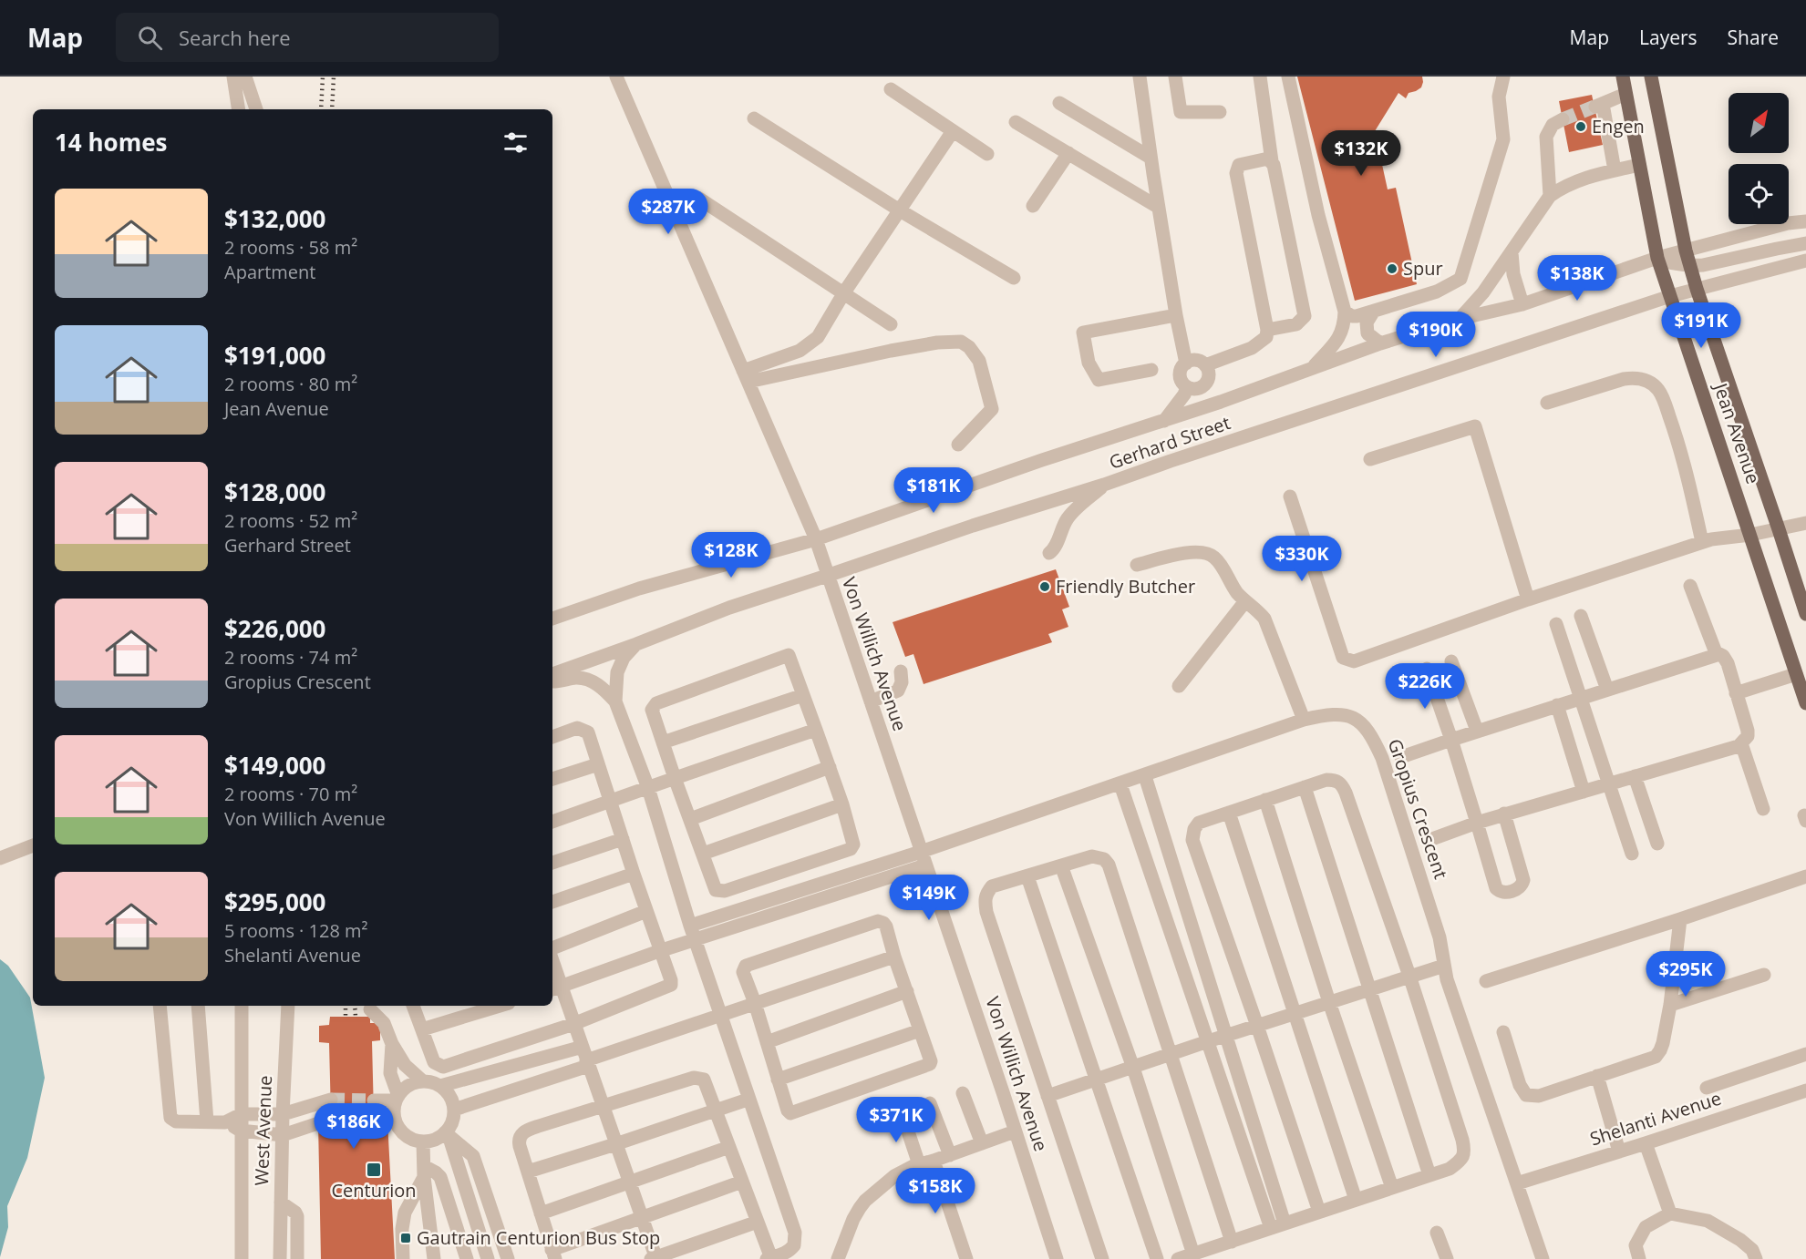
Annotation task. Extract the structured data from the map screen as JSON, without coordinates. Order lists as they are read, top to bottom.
{
  "streets": {
    "main road": ["Jean Avenue"],
    "street": [
      "Gerhard Street",
      "Von Willich Avenue",
      "Gropius Crescent",
      "Shelanti Avenue",
      "West Avenue"
    ]
  },
  "crossings": [
    ["Jean Avenue", "Gerhard Street"],
    ["Gerhard Street", "Von Willich Avenue"],
    ["Von Willich Avenue", "Gropius Crescent"],
    ["Gropius Crescent", "Shelanti Avenue"]
  ],
  "places": {
    "other": ["Engen", "Spur", "Friendly Butcher"],
    "transit": ["Centurion", "Gautrain Centurion Bus Stop"]
  },
  "north": "top right",
  "page": {
    "header": "Map",
    "search": "Search here",
    "nav": ["Map", "Layers", "Share"],
    "heading": "14 homes",
    "price": [
      "$132K",
      "$287K",
      "$138K",
      "$191K",
      "$190K",
      "$181K",
      "$128K",
      "$330K",
      "$226K",
      "$149K",
      "$295K",
      "$371K",
      "$186K",
      "$158K"
    ],
    "list": [
      {
        "name": "$132,000",
        "note": "2 rooms · 58 m² · Apartment"
      },
      {
        "name": "$191,000",
        "note": "2 rooms · 80 m² · Jean Avenue"
      },
      {
        "name": "$128,000",
        "note": "2 rooms · 52 m² · Gerhard Street"
      },
      {
        "name": "$226,000",
        "note": "2 rooms · 74 m² · Gropius Crescent"
      },
      {
        "name": "$149,000",
        "note": "2 rooms · 70 m² · Von Willich Avenue"
      },
      {
        "name": "$295,000",
        "note": "5 rooms · 128 m² · Shelanti Avenue"
      }
    ]
  }
}
